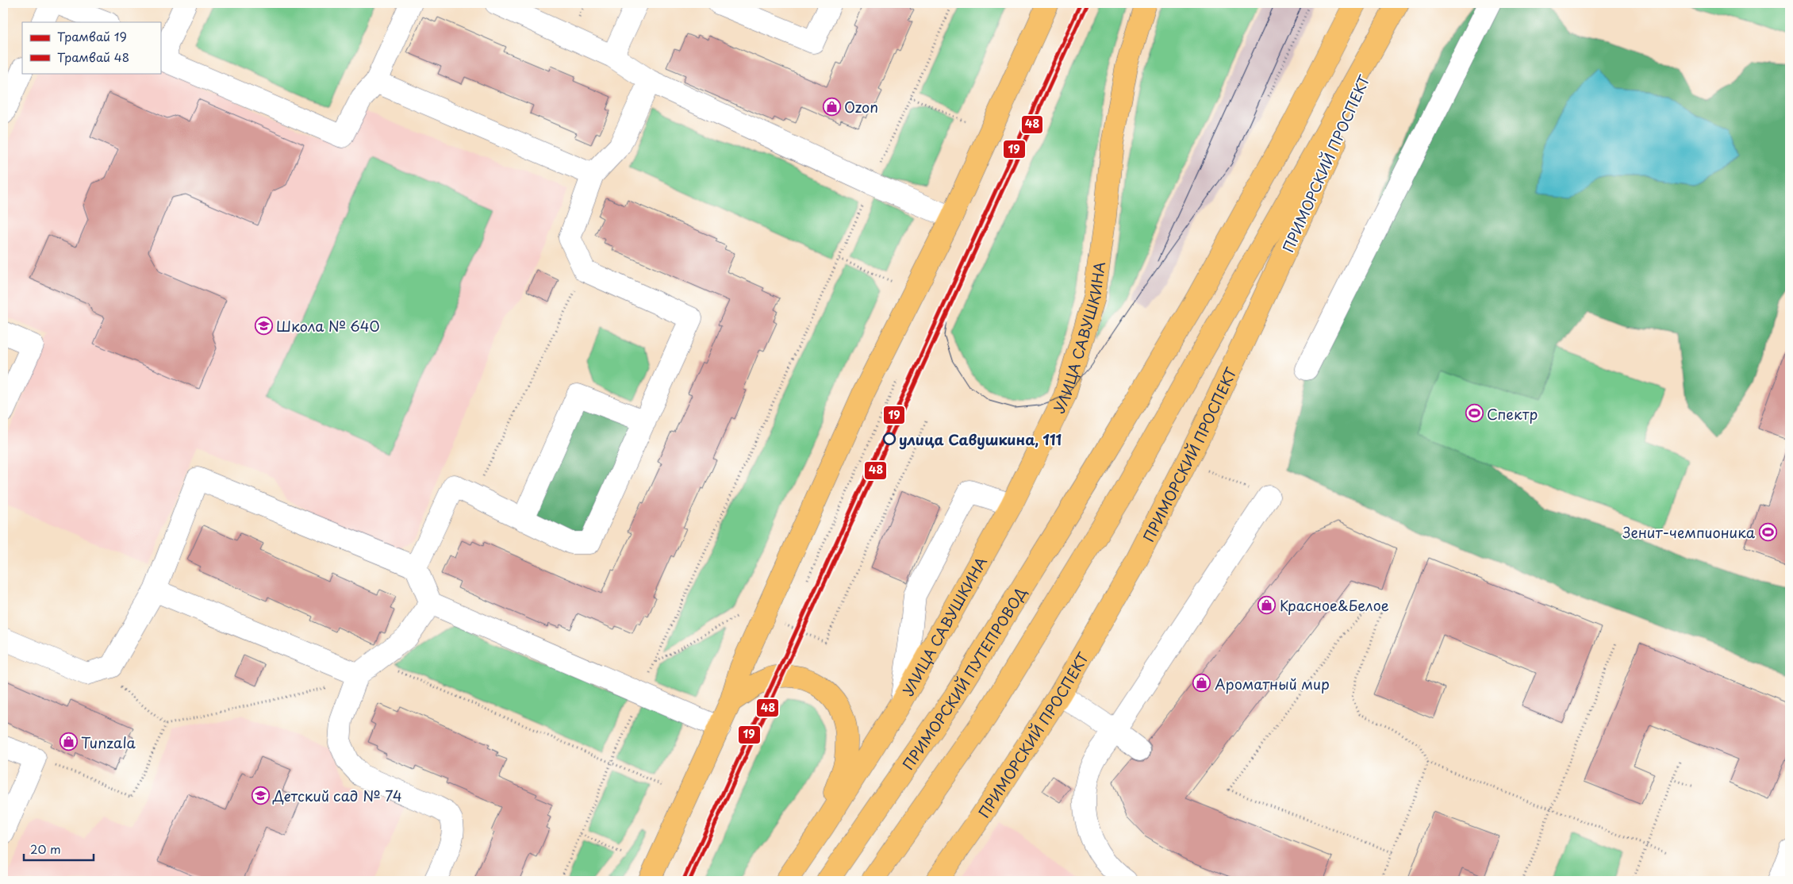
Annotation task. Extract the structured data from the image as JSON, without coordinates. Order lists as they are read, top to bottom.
{
  "streets": {
    "main road": ["ПРИМОРСКИЙ ПРОСПЕКТ", "УЛИЦА САВУШКИНА", "ПРИМОРСКИЙ ПУТЕПРОВОД"]
  },
  "places": {
    "shop": [
      "Ozon",
      "Красное&Белое",
      "Ароматный мир",
      "Tunzala"
    ],
    "school or university": ["Школа № 640", "Детский сад № 74"],
    "sports": ["Спектр", "Зенит-чемпионика"],
    "other": ["улица Савушкина, 111"]
  },
  "lines": ["tram line 19", "tram line 48"],
  "legend": ["Трамвай 19", "Трамвай 48"],
  "scale_bar": "20 m"
}
